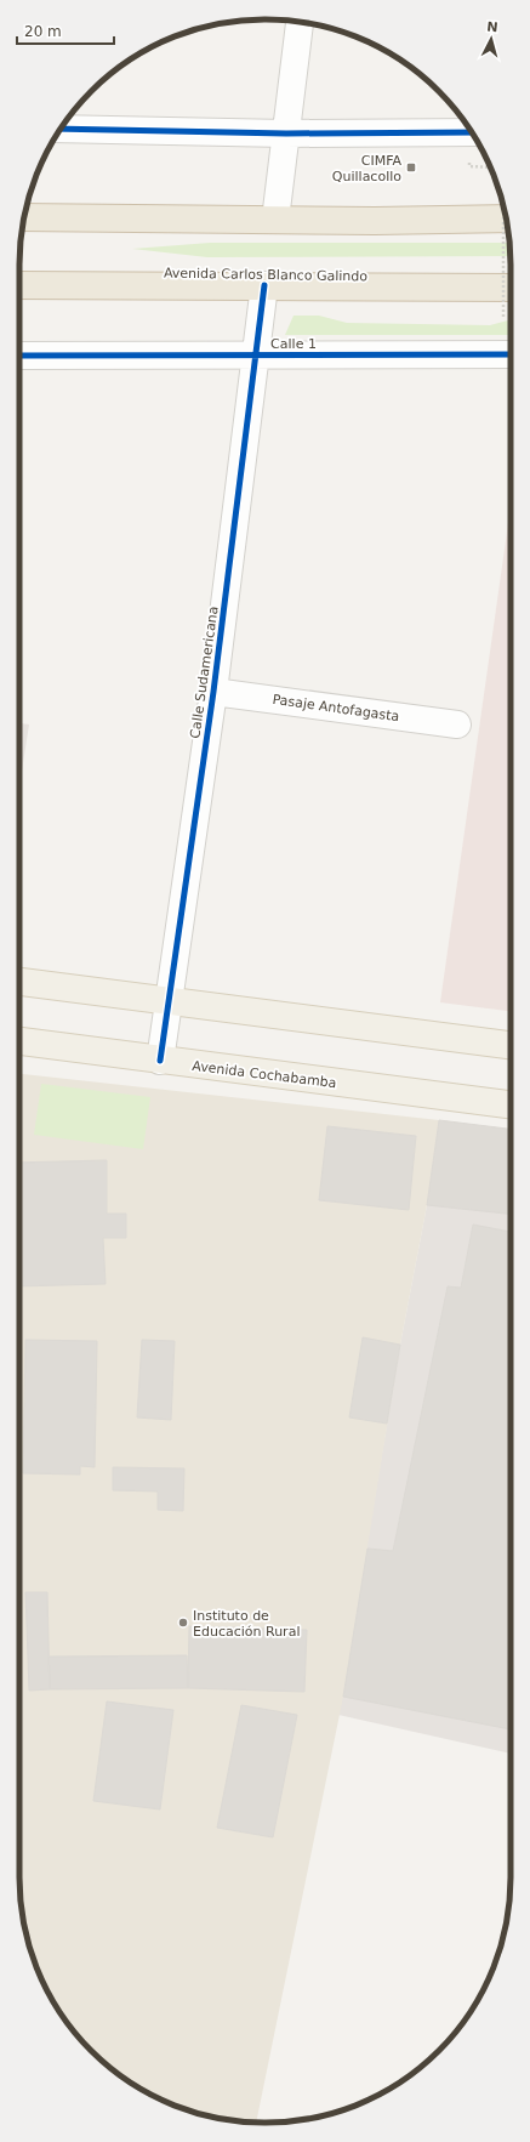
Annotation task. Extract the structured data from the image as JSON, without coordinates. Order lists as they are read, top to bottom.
{
  "streets": {
    "highway": ["Avenida Carlos Blanco Galindo"],
    "main road": ["Avenida Cochabamba"],
    "street": ["Calle 1", "Calle Sudamericana", "Pasaje Antofagasta"]
  },
  "crossings": [
    ["Avenida Carlos Blanco Galindo", "Calle Sudamericana"],
    ["Calle 1", "Calle Sudamericana"],
    ["Calle Sudamericana", "Pasaje Antofagasta"],
    ["Calle Sudamericana", "Avenida Cochabamba"]
  ],
  "places": {
    "transit": ["CIMFA Quillacollo"],
    "other": ["Instituto de Educación Rural"]
  },
  "scale_bar": "20 m",
  "north": "top"
}
